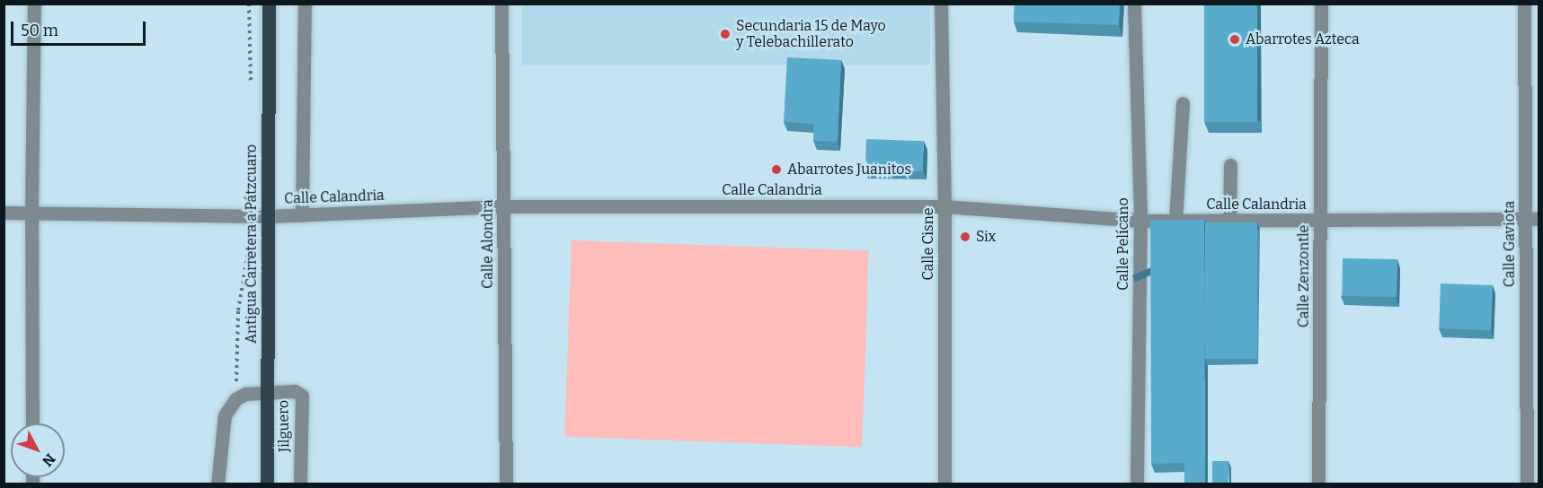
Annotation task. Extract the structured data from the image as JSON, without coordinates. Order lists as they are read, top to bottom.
{
  "streets": {
    "main road": ["Antigua Carretera a Pátzcuaro"],
    "street": [
      "Calle Calandria",
      "Calle Alondra",
      "Calle Cisne",
      "Calle Pelícano",
      "Calle Gaviota",
      "Calle Zenzontle",
      "Jilguero"
    ]
  },
  "crossings": [
    ["Calle Calandria", "Antigua Carretera a Pátzcuaro"],
    ["Calle Calandria", "Calle Alondra"],
    ["Calle Calandria", "Calle Cisne"],
    ["Calle Calandria", "Calle Pelícano"],
    ["Calle Calandria", "Calle Gaviota"],
    ["Calle Calandria", "Calle Zenzontle"],
    ["Antigua Carretera a Pátzcuaro", "Jilguero"]
  ],
  "places": [
    "Secundaria 15 de Mayo y Telebachillerato",
    "Abarrotes Azteca",
    "Abarrotes Juanitos",
    "Six"
  ],
  "scale_bar": "50 m",
  "north": "bottom right"
}
